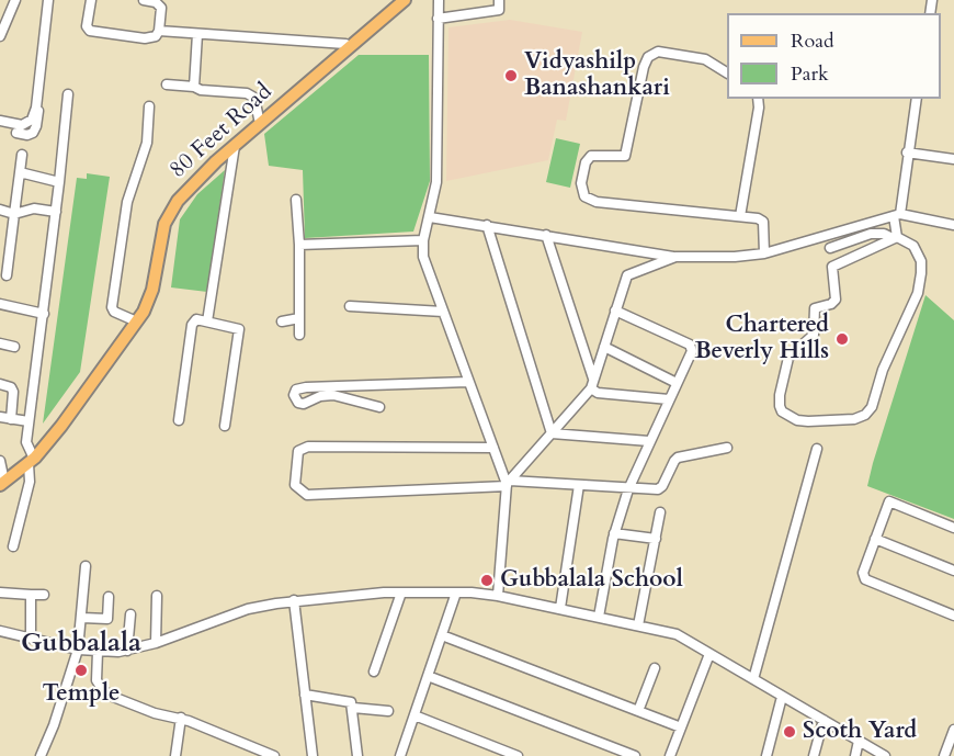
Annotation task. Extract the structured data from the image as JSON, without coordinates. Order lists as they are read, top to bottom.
{
  "streets": {
    "main road": ["80 Feet Road"]
  },
  "districts": ["Gubbalala"],
  "places": [
    "Vidyashilp Banashankari",
    "Chartered Beverly Hills",
    "Gubbalala School",
    "Temple",
    "Scoth Yard"
  ],
  "legend": ["Road", "Park"]
}
